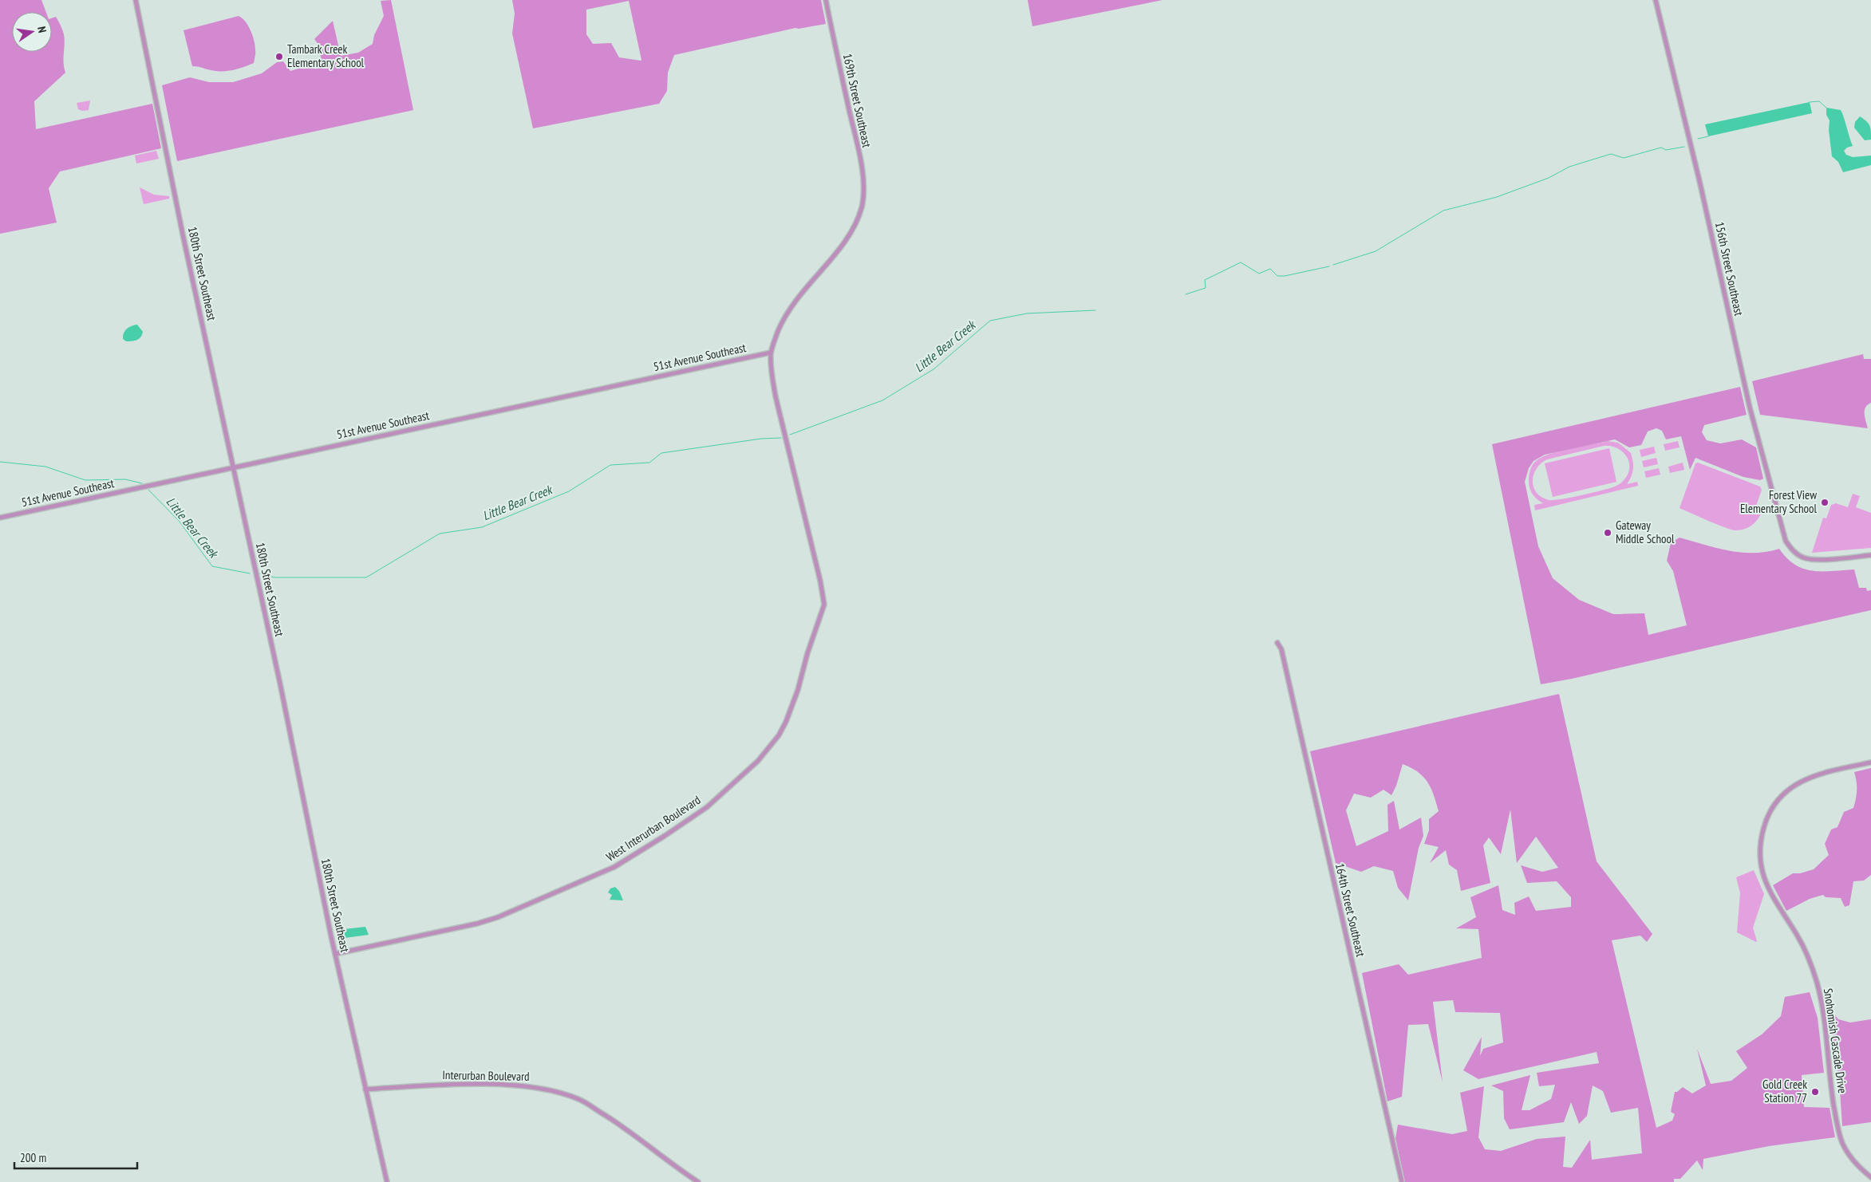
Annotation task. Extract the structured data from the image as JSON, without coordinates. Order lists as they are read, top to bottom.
{
  "streets": {
    "street": [
      "169th Street Southeast",
      "156th Street Southeast",
      "180th Street Southeast",
      "51st Avenue Southeast",
      "West Interurban Boulevard",
      "164th Street Southeast",
      "Snohomish Cascade Drive",
      "Interurban Boulevard"
    ]
  },
  "crossings": [
    ["169th Street Southeast", "51st Avenue Southeast"],
    ["169th Street Southeast", "West Interurban Boulevard"],
    ["180th Street Southeast", "51st Avenue Southeast"],
    ["180th Street Southeast", "West Interurban Boulevard"],
    ["180th Street Southeast", "Interurban Boulevard"],
    ["51st Avenue Southeast", "West Interurban Boulevard"]
  ],
  "water": ["Little Bear Creek"],
  "places": [
    "Tambark Creek Elementary School",
    "Forest View Elementary School",
    "Gateway Middle School",
    "Gold Creek Station 77"
  ],
  "scale_bar": "200 m",
  "north": "right"
}
